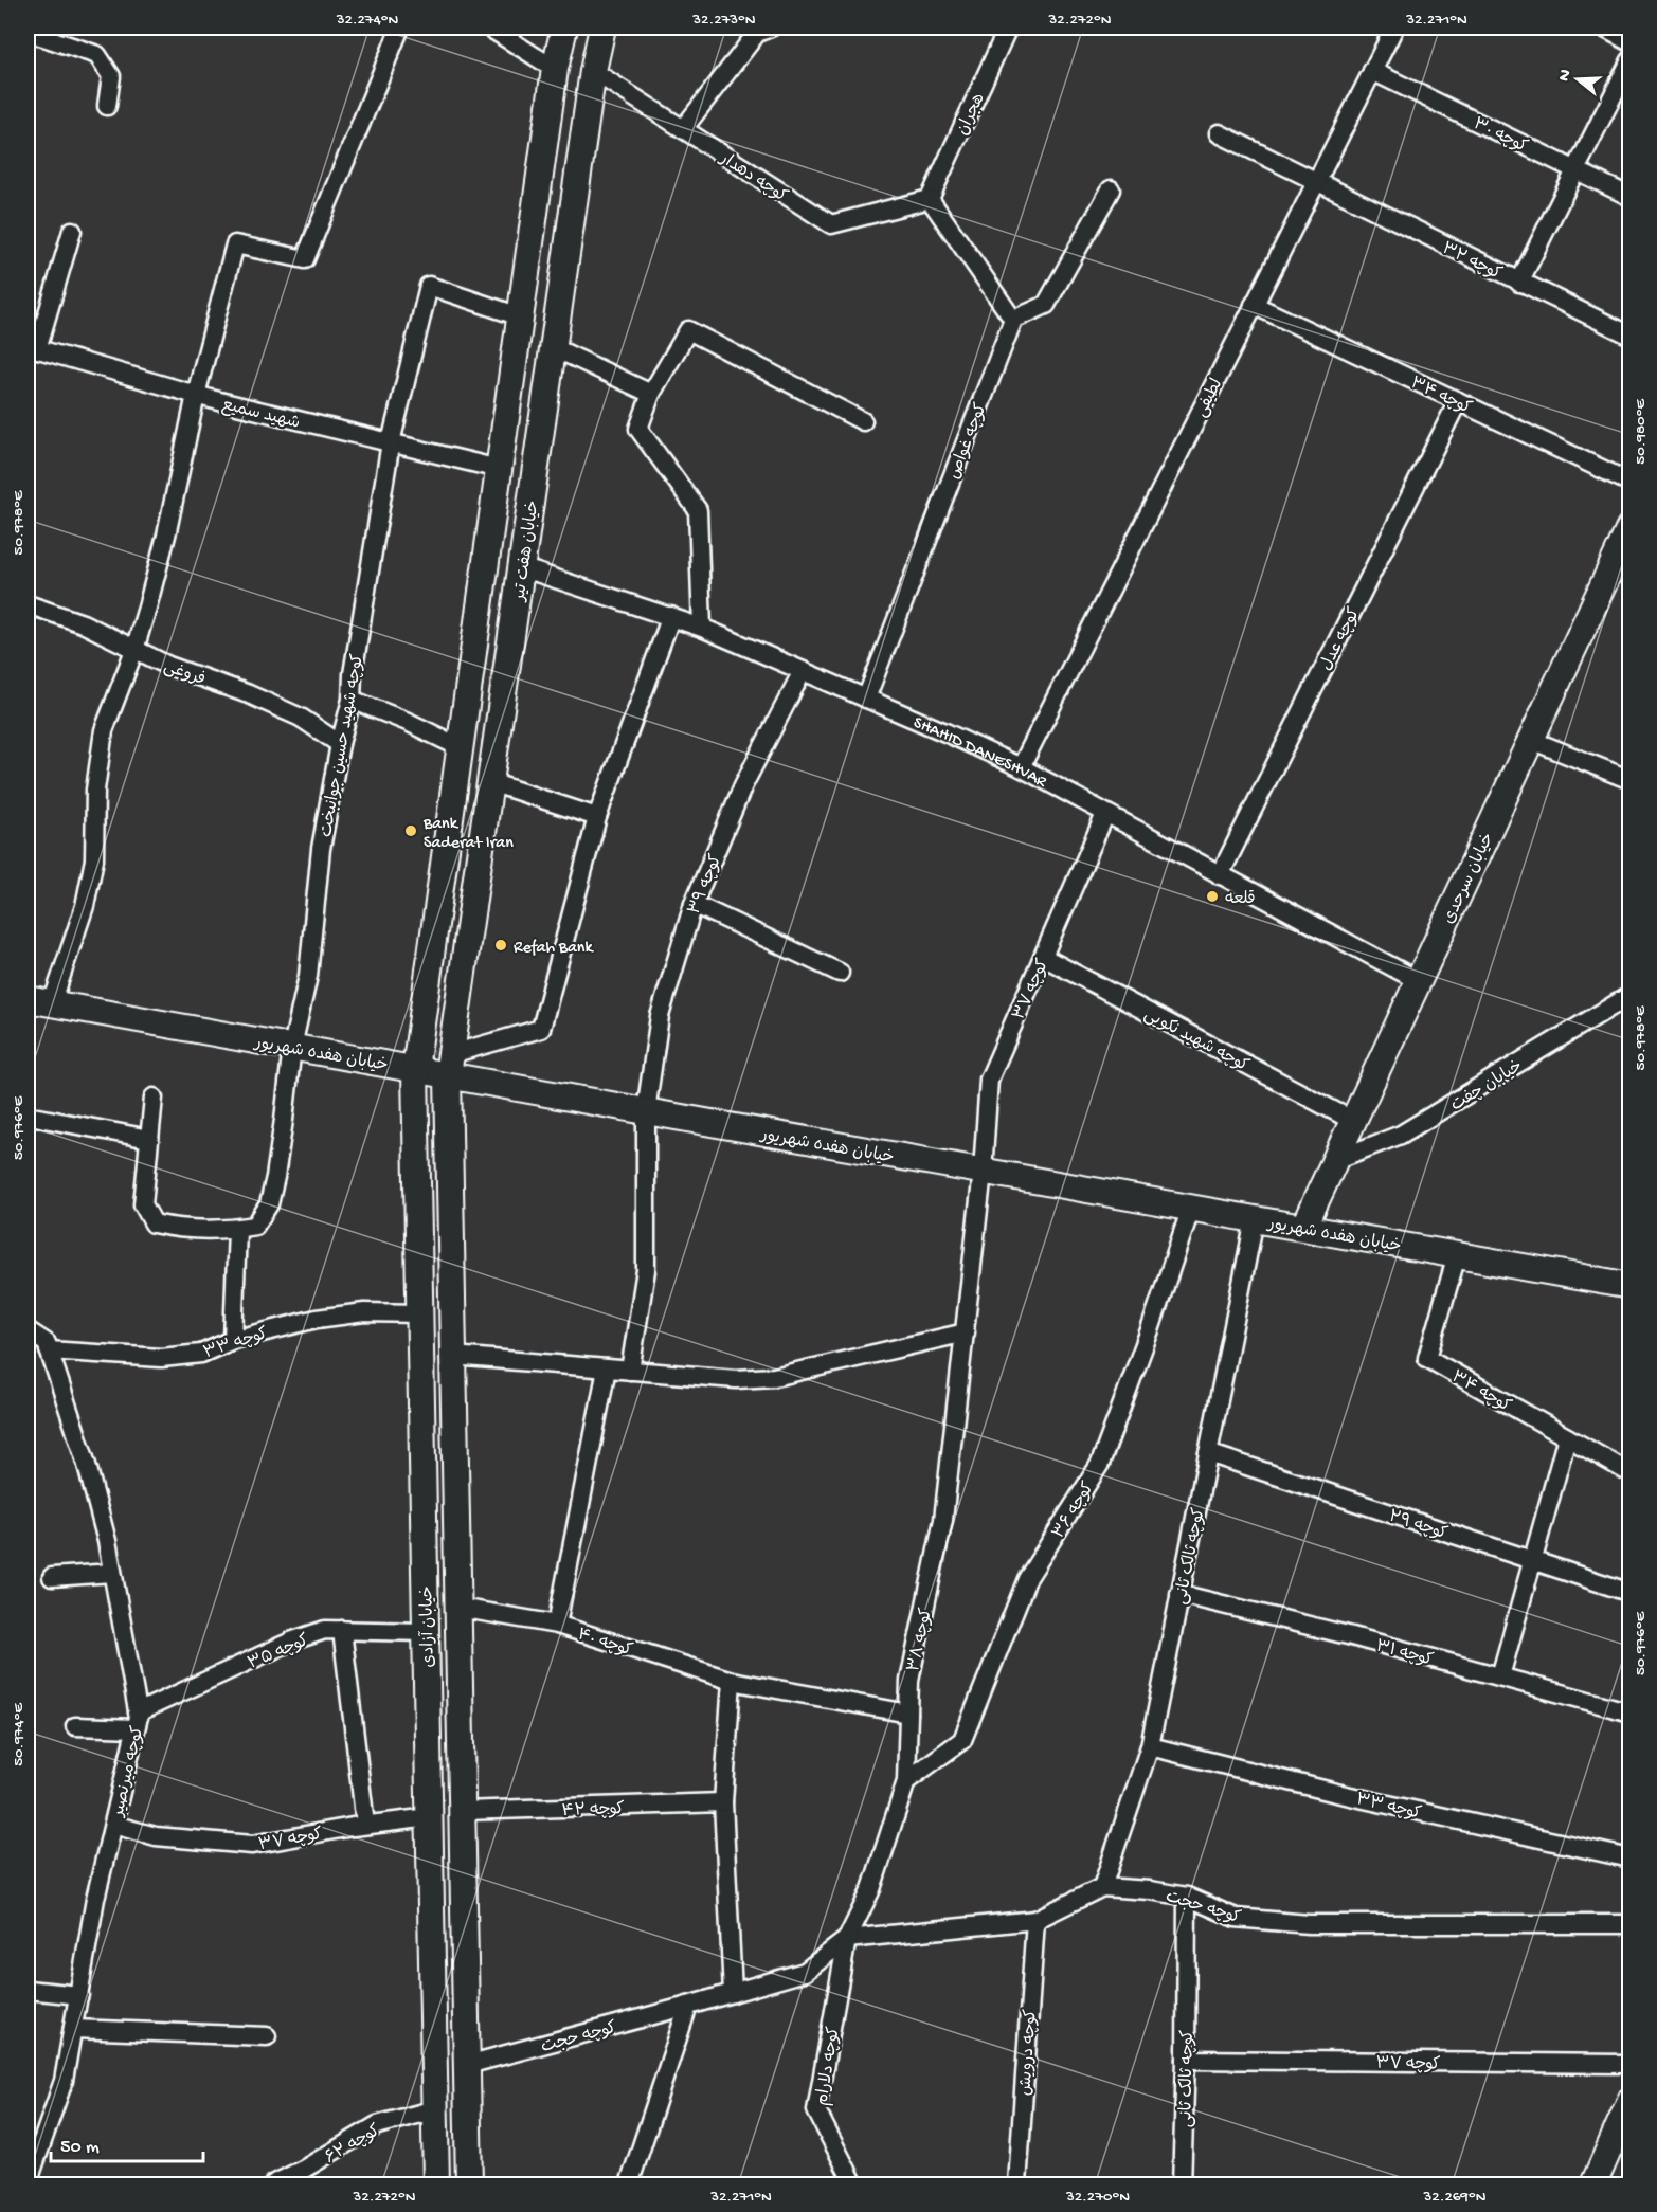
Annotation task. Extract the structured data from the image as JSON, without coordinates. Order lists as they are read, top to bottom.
{
  "streets": {
    "street": [
      "هجران",
      "کوچه ۳۰",
      "کوچه دهدار",
      "کوچه ۳۲",
      "کوچه ۳۴",
      "لطیفی",
      "شهید سمیع",
      "کوچه غواص",
      "خیابان هفت تیر",
      "کوچه عدل",
      "فروغی",
      "کوچه شهید حسین جوانبخت",
      "SHAHID DANESHVAR",
      "خیابان سرحدی",
      "کوچه ۳۹",
      "کوچه ۳۷",
      "کوچه شهید نکویی",
      "خیابان هفده شهریور",
      "خیابان چفت",
      "کوچه ۳۳",
      "کوچه ۳۶",
      "کوچه ۲۹",
      "کوچه ثالک ثانی",
      "خیابان آزادی",
      "کوچه ۳۸",
      "کوچه ۴۰",
      "کوچه ۳۵",
      "کوچه ۳۱",
      "کوچه میرنصیر",
      "کوچه ۴۲",
      "کوچه حجت",
      "کوچه درویش",
      "کوچه دلارام",
      "کوچه ۶۲"
    ]
  },
  "crossings": [
    ["هجران", "کوچه دهدار"],
    ["کوچه ۳۰", "لطیفی"],
    ["کوچه دهدار", "خیابان هفت تیر"],
    ["کوچه ۳۲", "لطیفی"],
    ["کوچه ۳۴", "لطیفی"],
    ["کوچه ۳۴", "کوچه عدل"],
    ["کوچه ۳۴", "خیابان هفده شهریور"],
    ["لطیفی", "SHAHID DANESHVAR"],
    ["شهید سمیع", "خیابان هفت تیر"],
    ["شهید سمیع", "کوچه شهید حسین جوانبخت"],
    ["کوچه غواص", "SHAHID DANESHVAR"],
    ["خیابان هفت تیر", "کوچه شهید حسین جوانبخت"],
    ["خیابان هفت تیر", "SHAHID DANESHVAR"],
    ["خیابان هفت تیر", "خیابان هفده شهریور"],
    ["خیابان هفت تیر", "خیابان آزادی"],
    ["کوچه عدل", "SHAHID DANESHVAR"],
    ["فروغی", "کوچه شهید حسین جوانبخت"],
    ["کوچه شهید حسین جوانبخت", "خیابان هفده شهریور"],
    ["SHAHID DANESHVAR", "خیابان سرحدی"],
    ["SHAHID DANESHVAR", "کوچه ۳۹"],
    ["SHAHID DANESHVAR", "کوچه ۳۷"],
    ["خیابان سرحدی", "کوچه شهید نکویی"],
    ["خیابان سرحدی", "خیابان هفده شهریور"],
    ["خیابان سرحدی", "خیابان چفت"],
    ["کوچه ۳۹", "خیابان هفده شهریور"],
    ["کوچه ۳۷", "کوچه شهید نکویی"],
    ["کوچه ۳۷", "خیابان هفده شهریور"],
    ["کوچه ۳۷", "کوچه ثالک ثانی"],
    ["کوچه ۳۷", "خیابان آزادی"],
    ["کوچه ۳۷", "کوچه ۳۸"],
    ["کوچه ۳۷", "کوچه میرنصیر"],
    ["خیابان هفده شهریور", "کوچه ۳۶"],
    ["خیابان هفده شهریور", "کوچه ثالک ثانی"],
    ["خیابان هفده شهریور", "خیابان آزادی"],
    ["خیابان هفده شهریور", "کوچه ۳۸"],
    ["کوچه ۳۳", "کوچه ثالک ثانی"],
    ["کوچه ۳۳", "خیابان آزادی"],
    ["کوچه ۳۳", "کوچه میرنصیر"],
    ["کوچه ۳۶", "کوچه ۳۸"],
    ["کوچه ۲۹", "کوچه ثالک ثانی"],
    ["کوچه ثالک ثانی", "کوچه ۳۱"],
    ["کوچه ثالک ثانی", "کوچه حجت"],
    ["خیابان آزادی", "کوچه ۳۵"],
    ["خیابان آزادی", "کوچه ۴۲"],
    ["خیابان آزادی", "کوچه حجت"],
    ["خیابان آزادی", "کوچه ۶۲"],
    ["کوچه ۳۸", "کوچه ۴۰"],
    ["کوچه ۳۸", "کوچه حجت"],
    ["کوچه ۳۸", "کوچه دلارام"],
    ["کوچه ۳۵", "کوچه میرنصیر"],
    ["کوچه حجت", "کوچه دلارام"]
  ],
  "places": ["Bank Saderat Iran", "قلعه", "Refah Bank"],
  "scale_bar": "50 m",
  "north": "left",
  "coordinates": [
    "32.274°N",
    "32.273°N",
    "32.272°N",
    "32.271°N",
    "50.980°E",
    "50.978°E",
    "50.976°E",
    "50.974°E",
    "32.270°N",
    "32.269°N"
  ]
}
